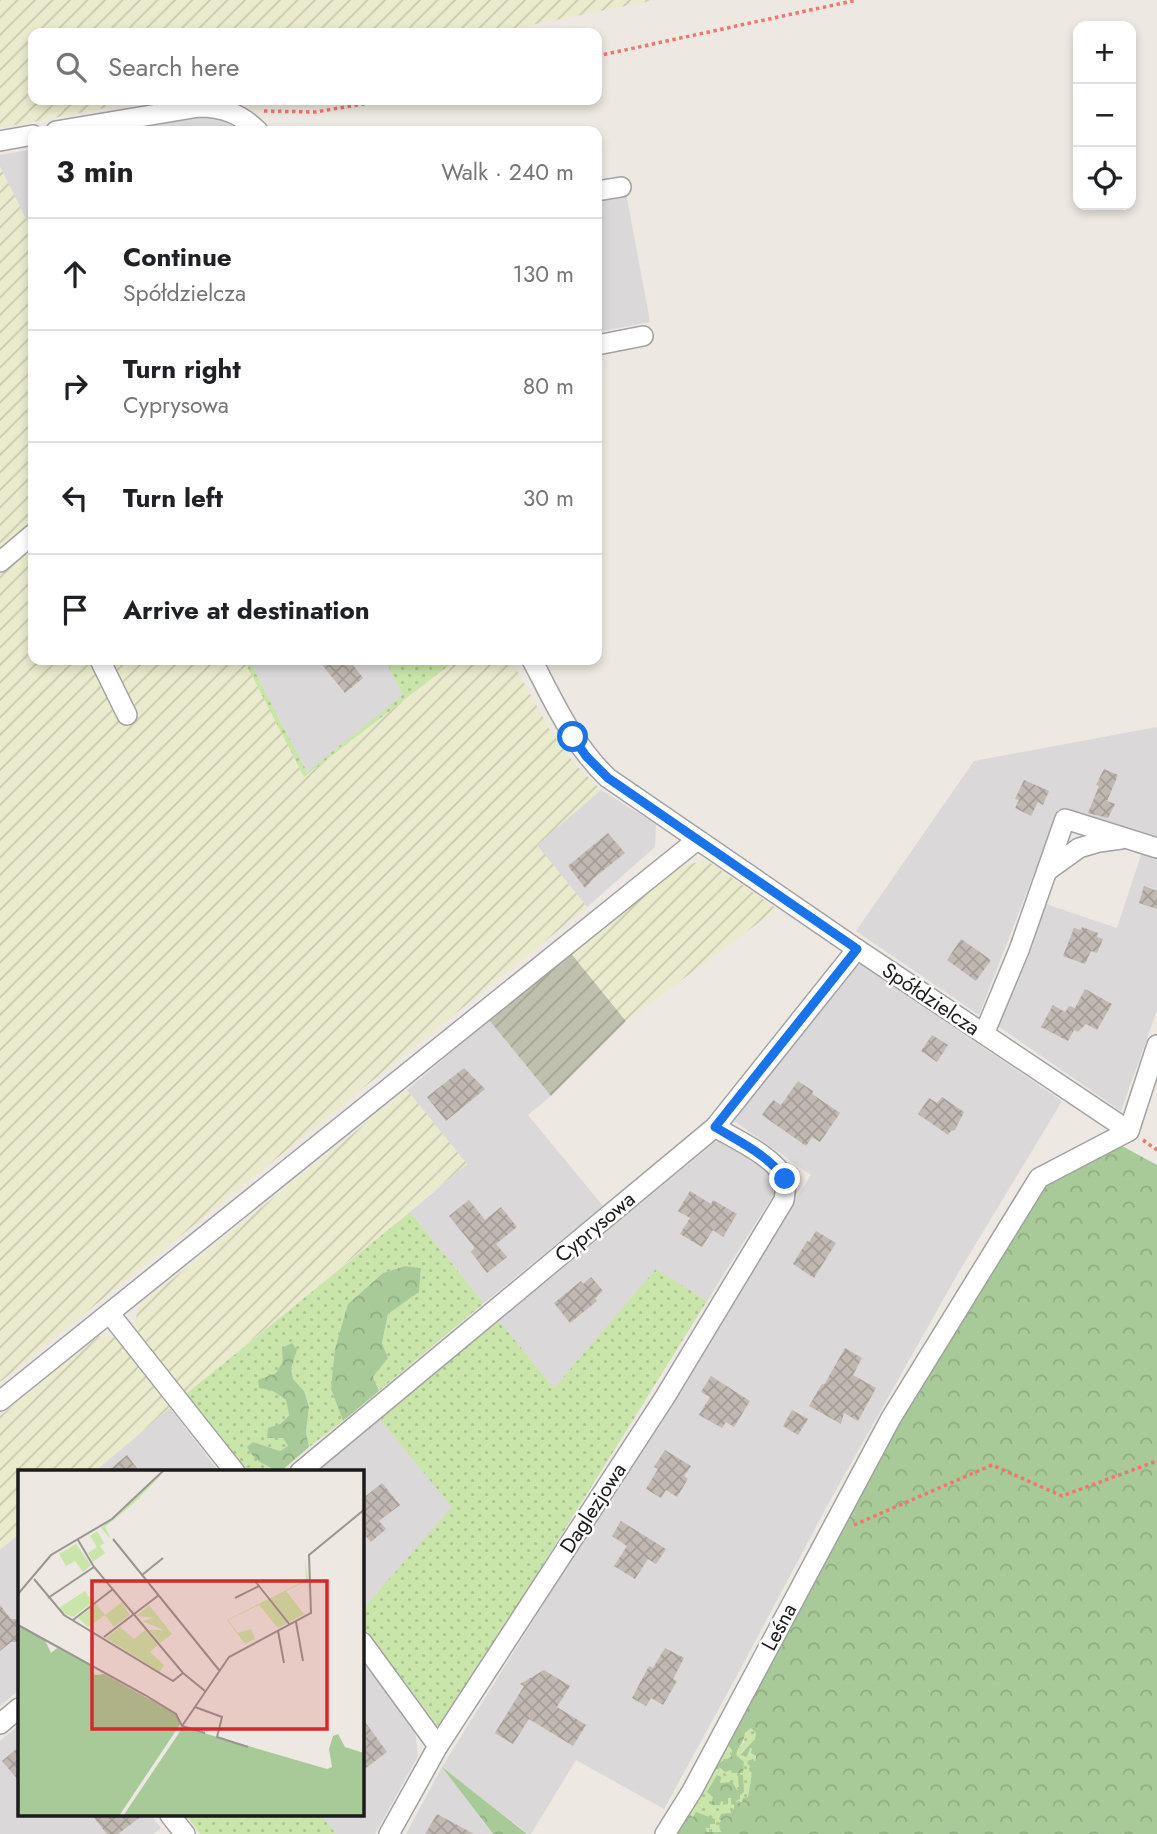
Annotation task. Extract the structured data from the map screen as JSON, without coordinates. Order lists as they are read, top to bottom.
{
  "streets": {
    "street": [
      "Spółdzielcza",
      "Cyprysowa",
      "Daglezjowa",
      "Leśna"
    ]
  },
  "crossings": [
    ["Spółdzielcza", "Cyprysowa"],
    ["Spółdzielcza", "Leśna"],
    ["Cyprysowa", "Daglezjowa"]
  ],
  "page": {
    "map_buttons": ["+", "−"],
    "search": "Search here",
    "heading": ["3 min", "Walk · 240 m"],
    "list": [
      ["Continue", "Spółdzielcza", "130 m"],
      ["Turn right", "Cyprysowa", "80 m"],
      ["Turn left", "30 m"],
      "Arrive at destination"
    ]
  }
}
